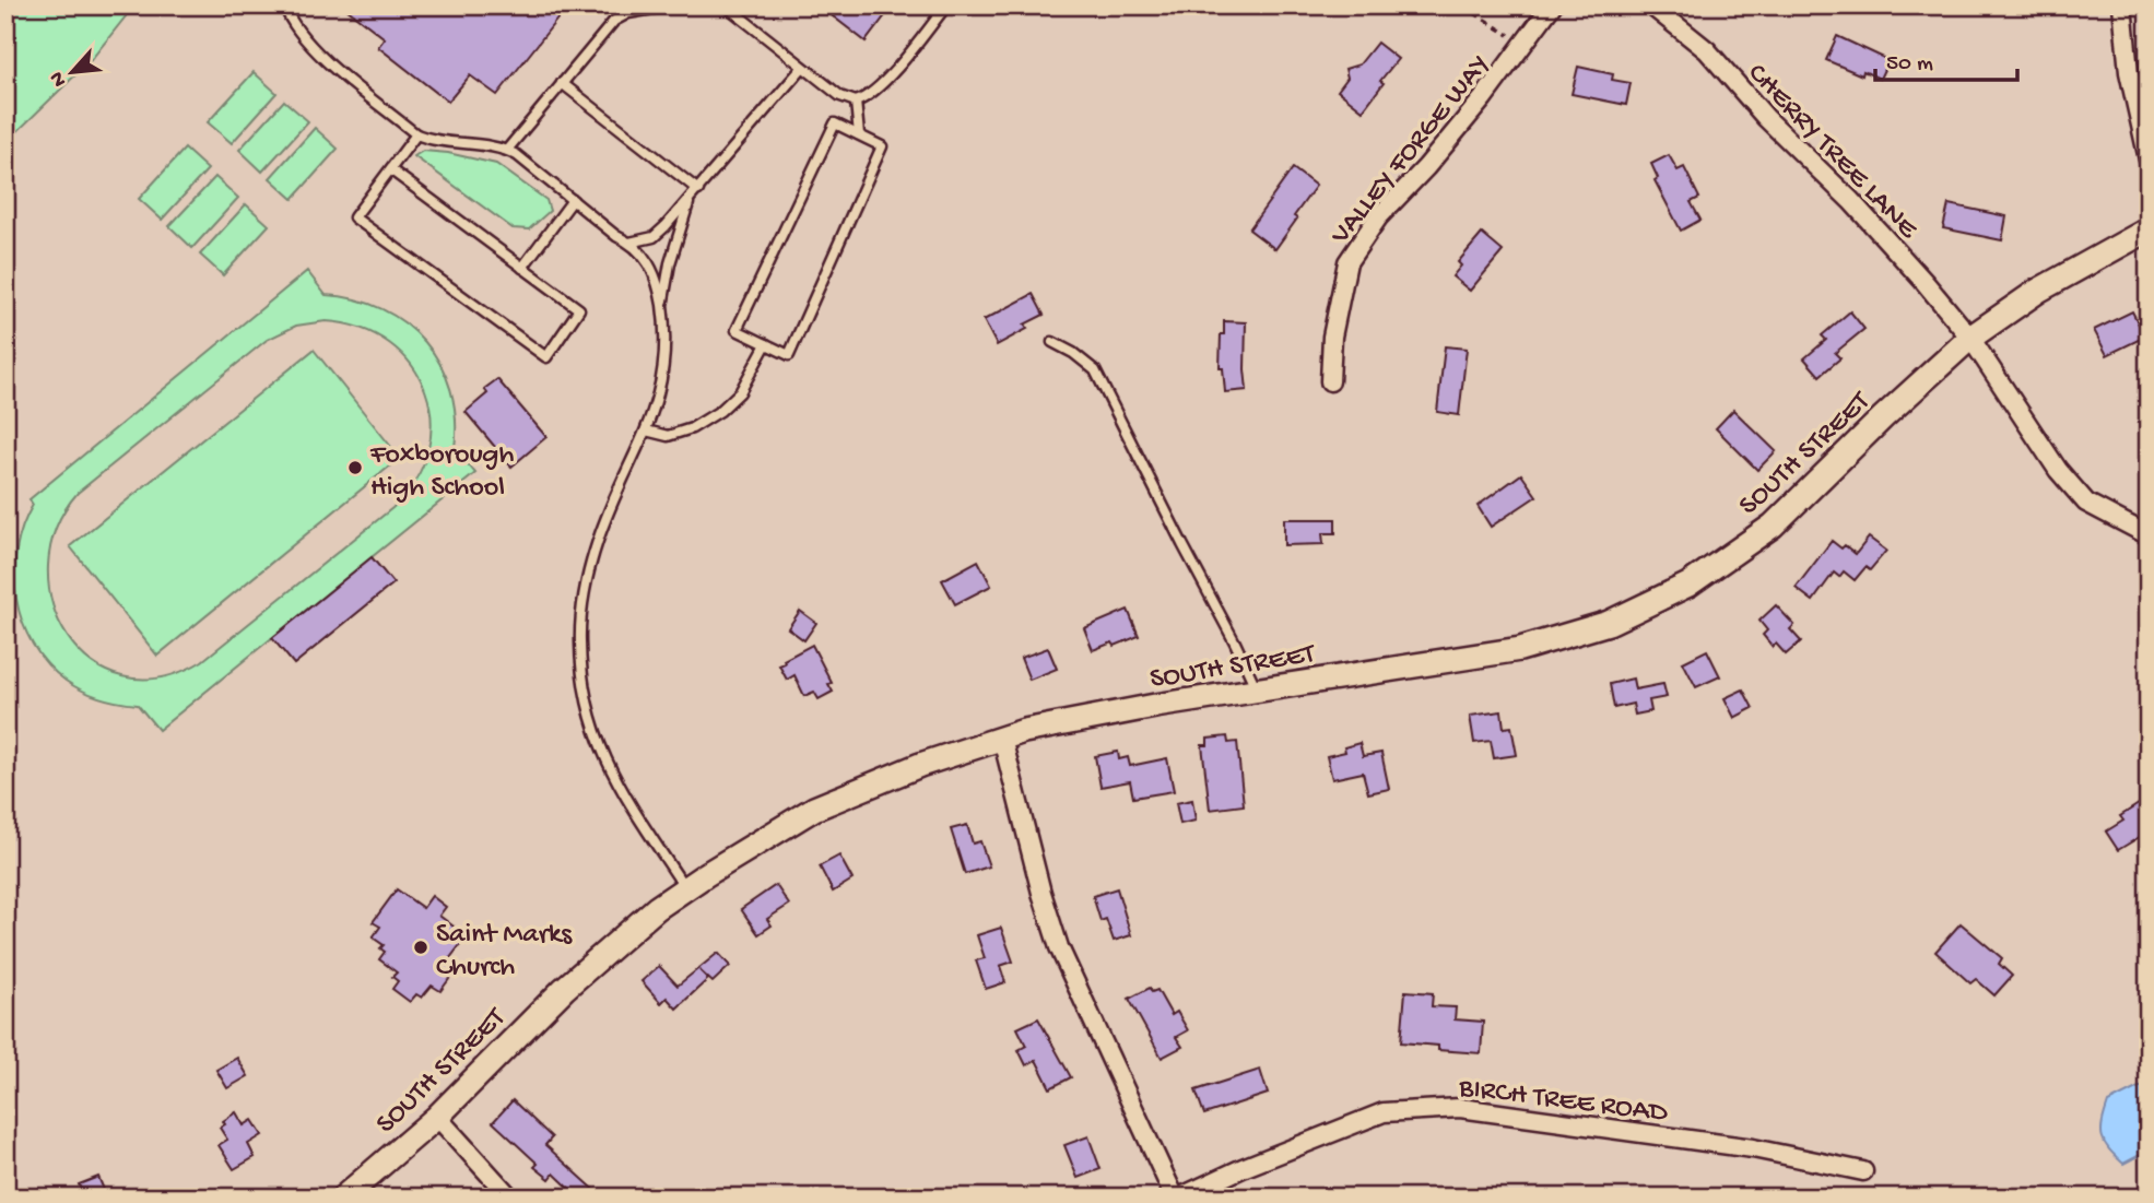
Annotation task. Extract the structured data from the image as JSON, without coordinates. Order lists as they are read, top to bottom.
{
  "streets": {
    "main road": ["SOUTH STREET"],
    "street": ["VALLEY FORGE WAY", "CHERRY TREE LANE", "BIRCH TREE ROAD"]
  },
  "crossings": [
    ["CHERRY TREE LANE", "SOUTH STREET"],
    ["SOUTH STREET", "BIRCH TREE ROAD"]
  ],
  "places": ["Foxborough High School", "Saint Marks Church"],
  "scale_bar": "50 m",
  "north": "bottom left"
}
